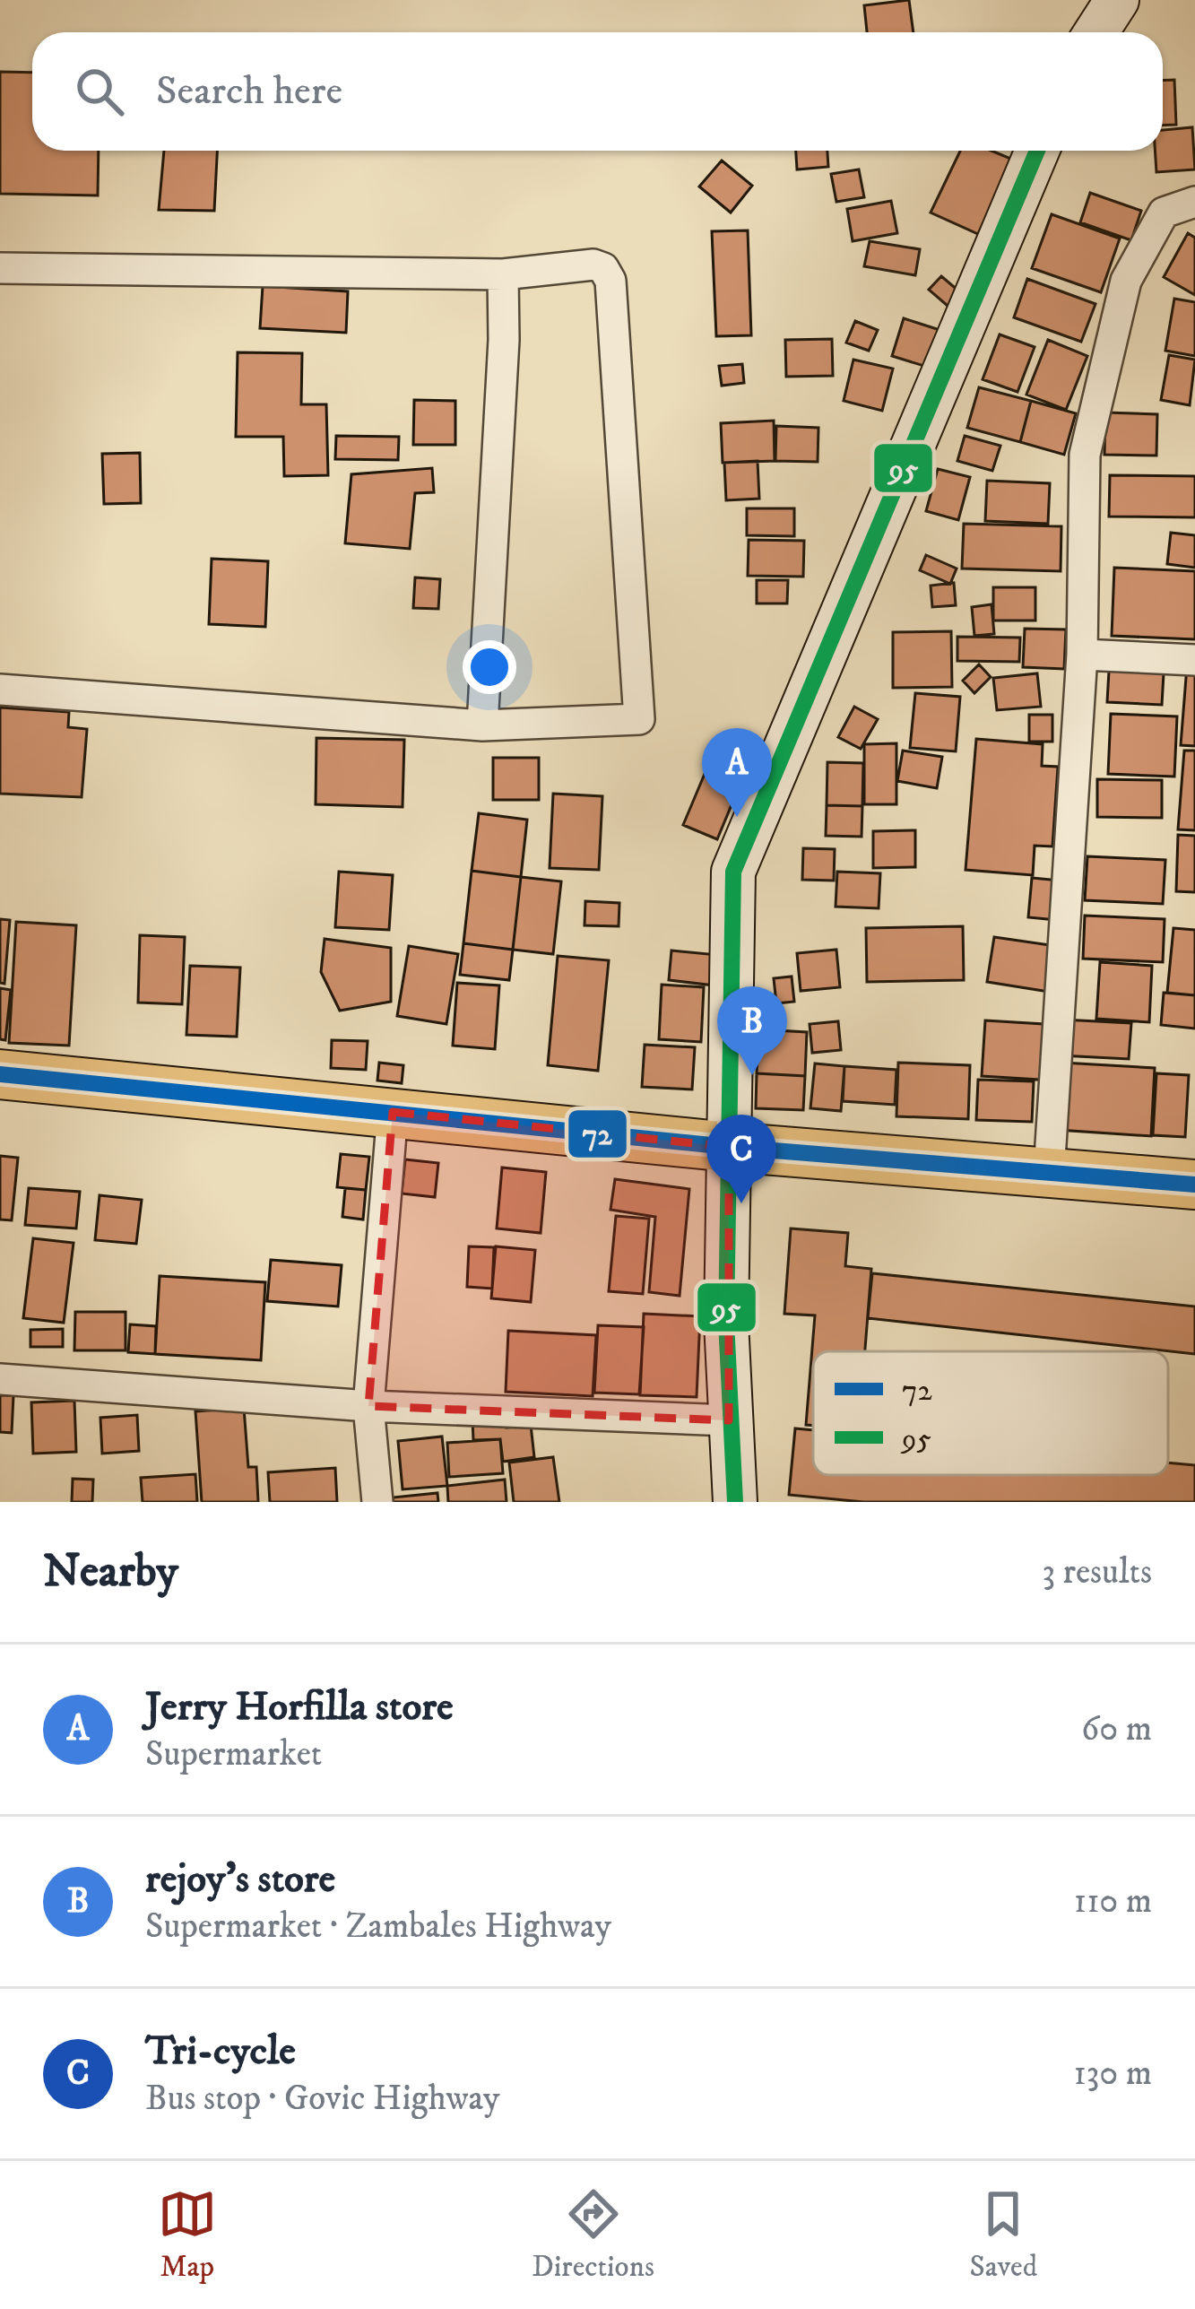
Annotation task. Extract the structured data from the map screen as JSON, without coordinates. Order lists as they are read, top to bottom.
{
  "lines": ["transit line 95", "transit line 72"],
  "legend": ["72", "95"],
  "page": {
    "search": "Search here",
    "pins": ["A", "B", "C"],
    "heading": ["Nearby", "3 results"],
    "list": [
      {
        "mark": "A",
        "name": "Jerry Horfilla store",
        "note": "Supermarket",
        "value": "60 m"
      },
      {
        "mark": "B",
        "name": "rejoy's store",
        "note": "Supermarket · Zambales Highway",
        "value": "110 m"
      },
      {
        "mark": "C",
        "name": "Tri-cycle",
        "note": "Bus stop · Govic Highway",
        "value": "130 m"
      }
    ],
    "nav": ["Map", "Directions", "Saved"]
  }
}
